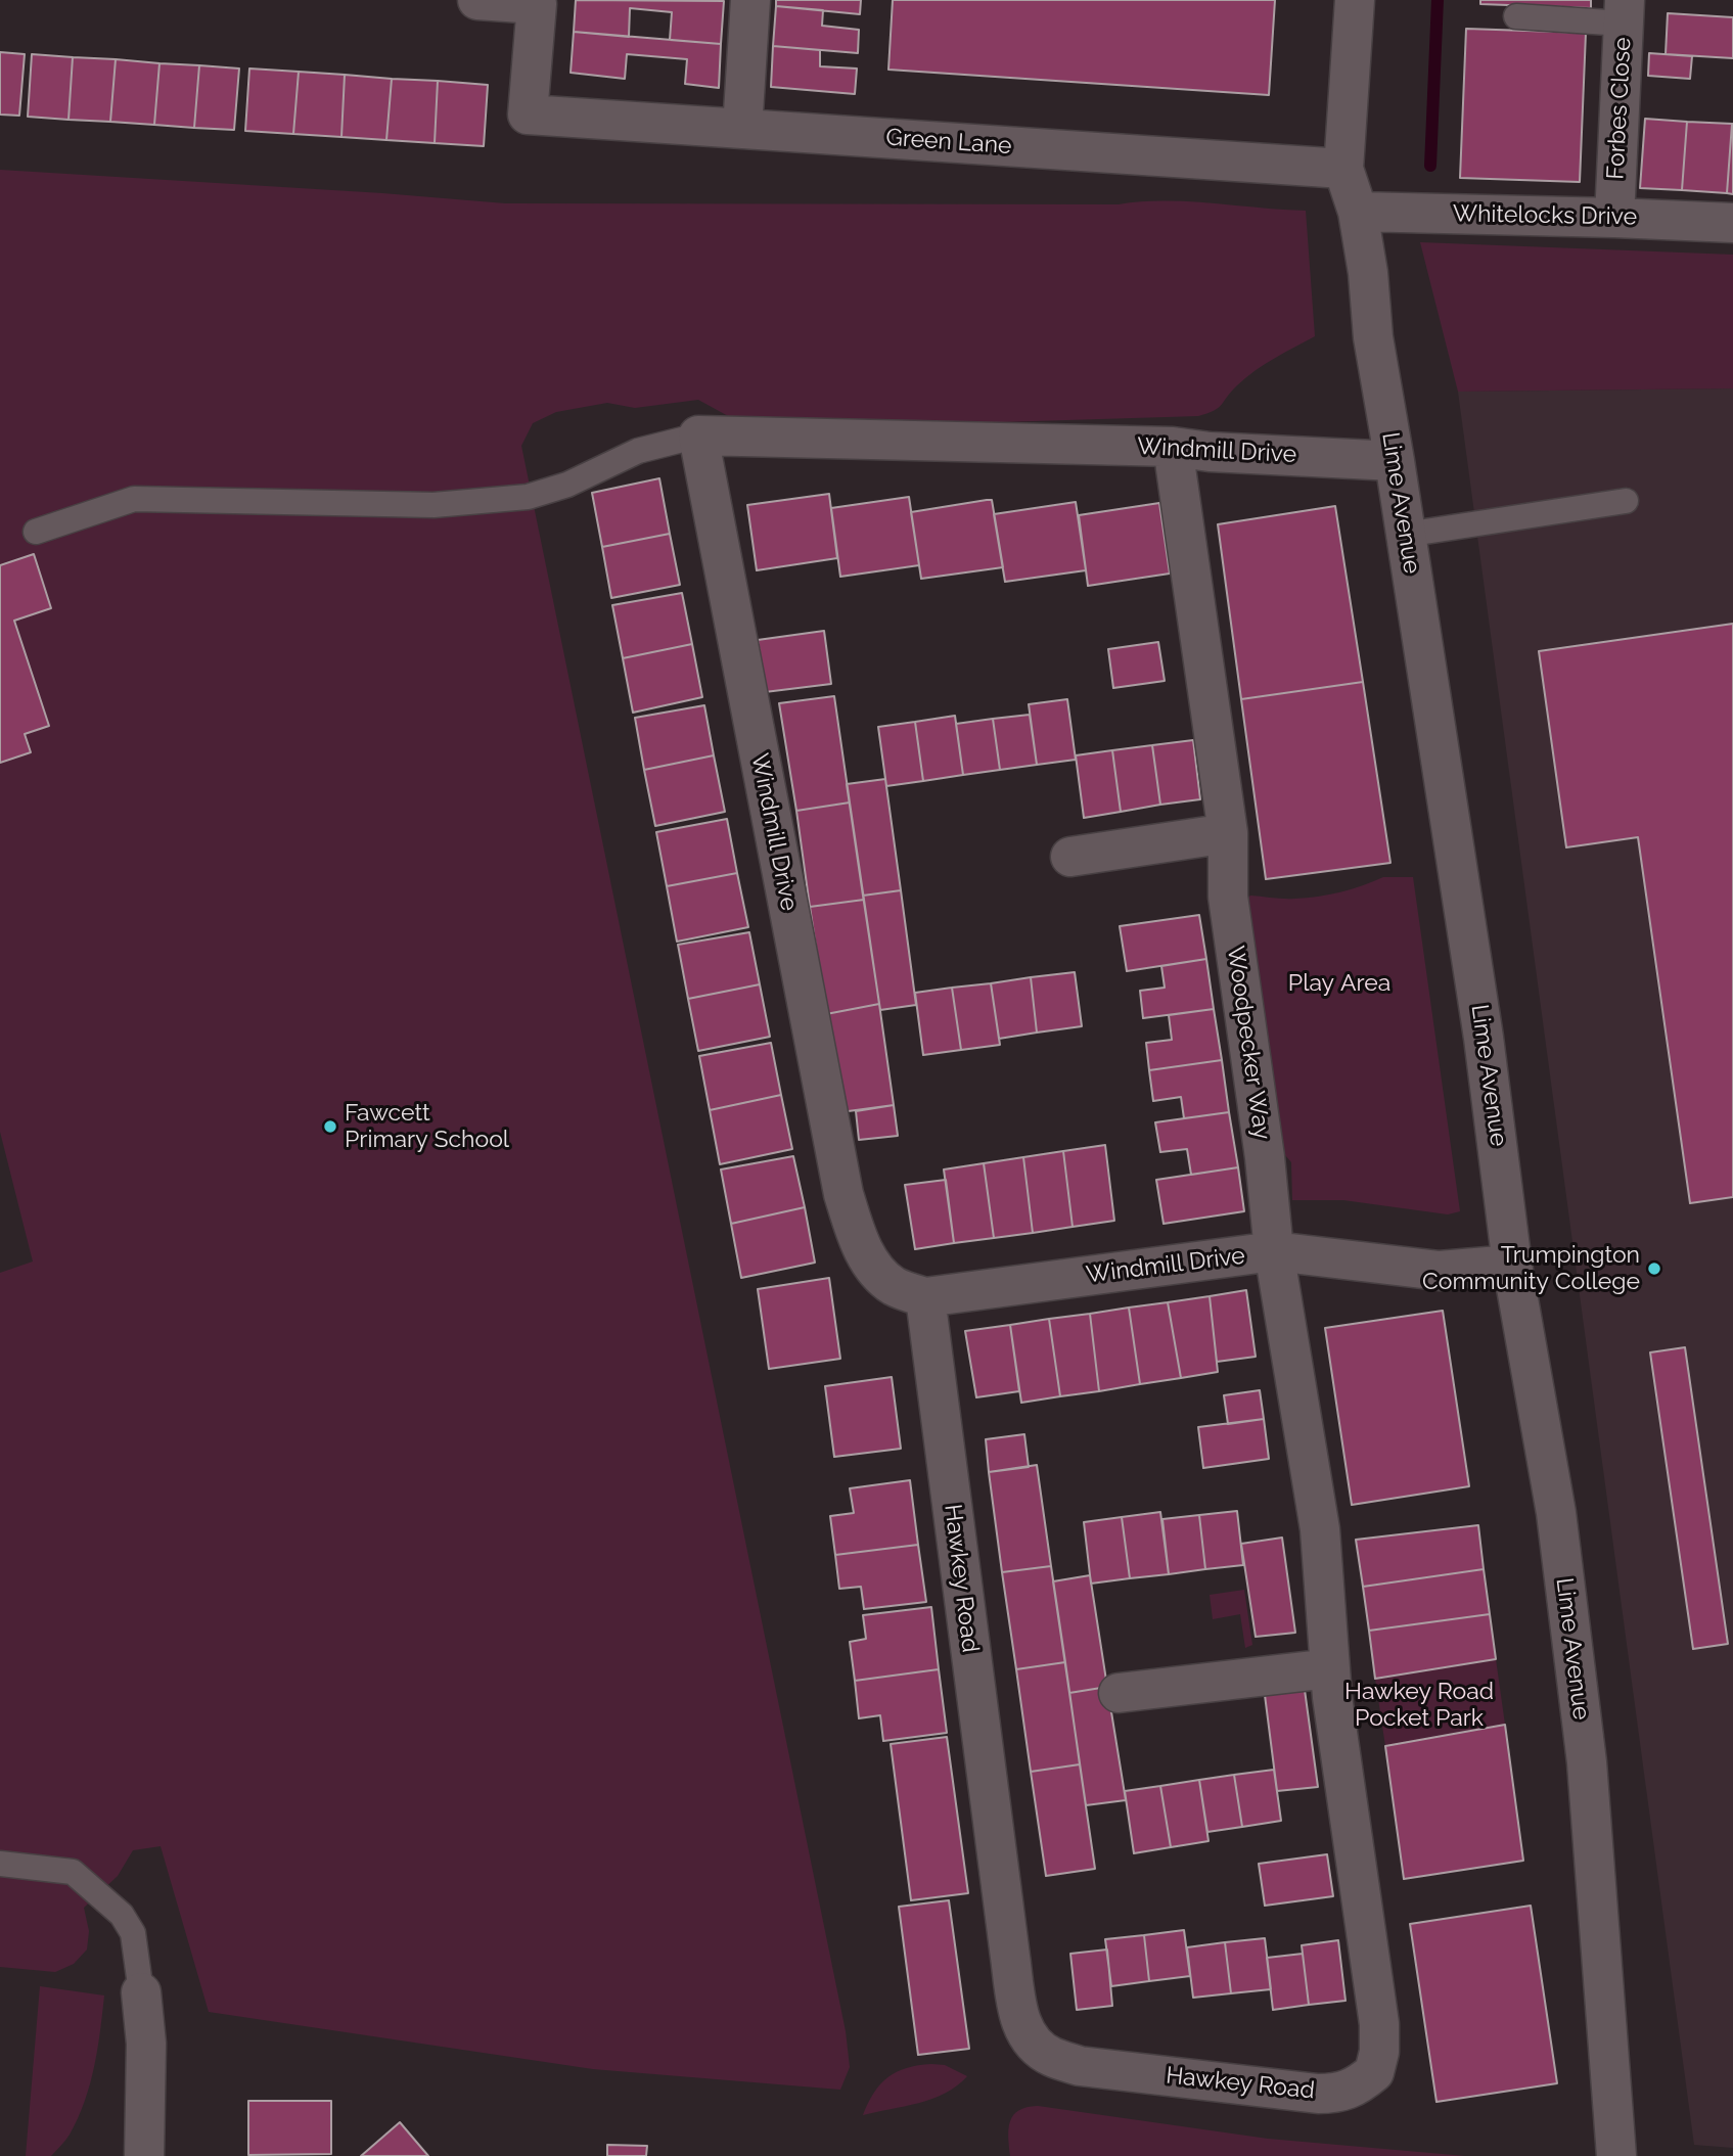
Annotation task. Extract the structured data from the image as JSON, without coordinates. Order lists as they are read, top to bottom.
{
  "streets": {
    "street": [
      "Forbes Close",
      "Green Lane",
      "Whitelocks Drive",
      "Windmill Drive",
      "Lime Avenue",
      "Woodpecker Way",
      "Hawkey Road"
    ]
  },
  "crossings": [
    ["Forbes Close", "Whitelocks Drive"],
    ["Green Lane", "Lime Avenue"],
    ["Whitelocks Drive", "Lime Avenue"],
    ["Windmill Drive", "Lime Avenue"],
    ["Windmill Drive", "Woodpecker Way"],
    ["Windmill Drive", "Hawkey Road"],
    ["Woodpecker Way", "Hawkey Road"]
  ],
  "parks": ["Play Area", "Hawkey Road Pocket Park"],
  "places": ["Fawcett Primary School", "Trumpington Community College"]
}
